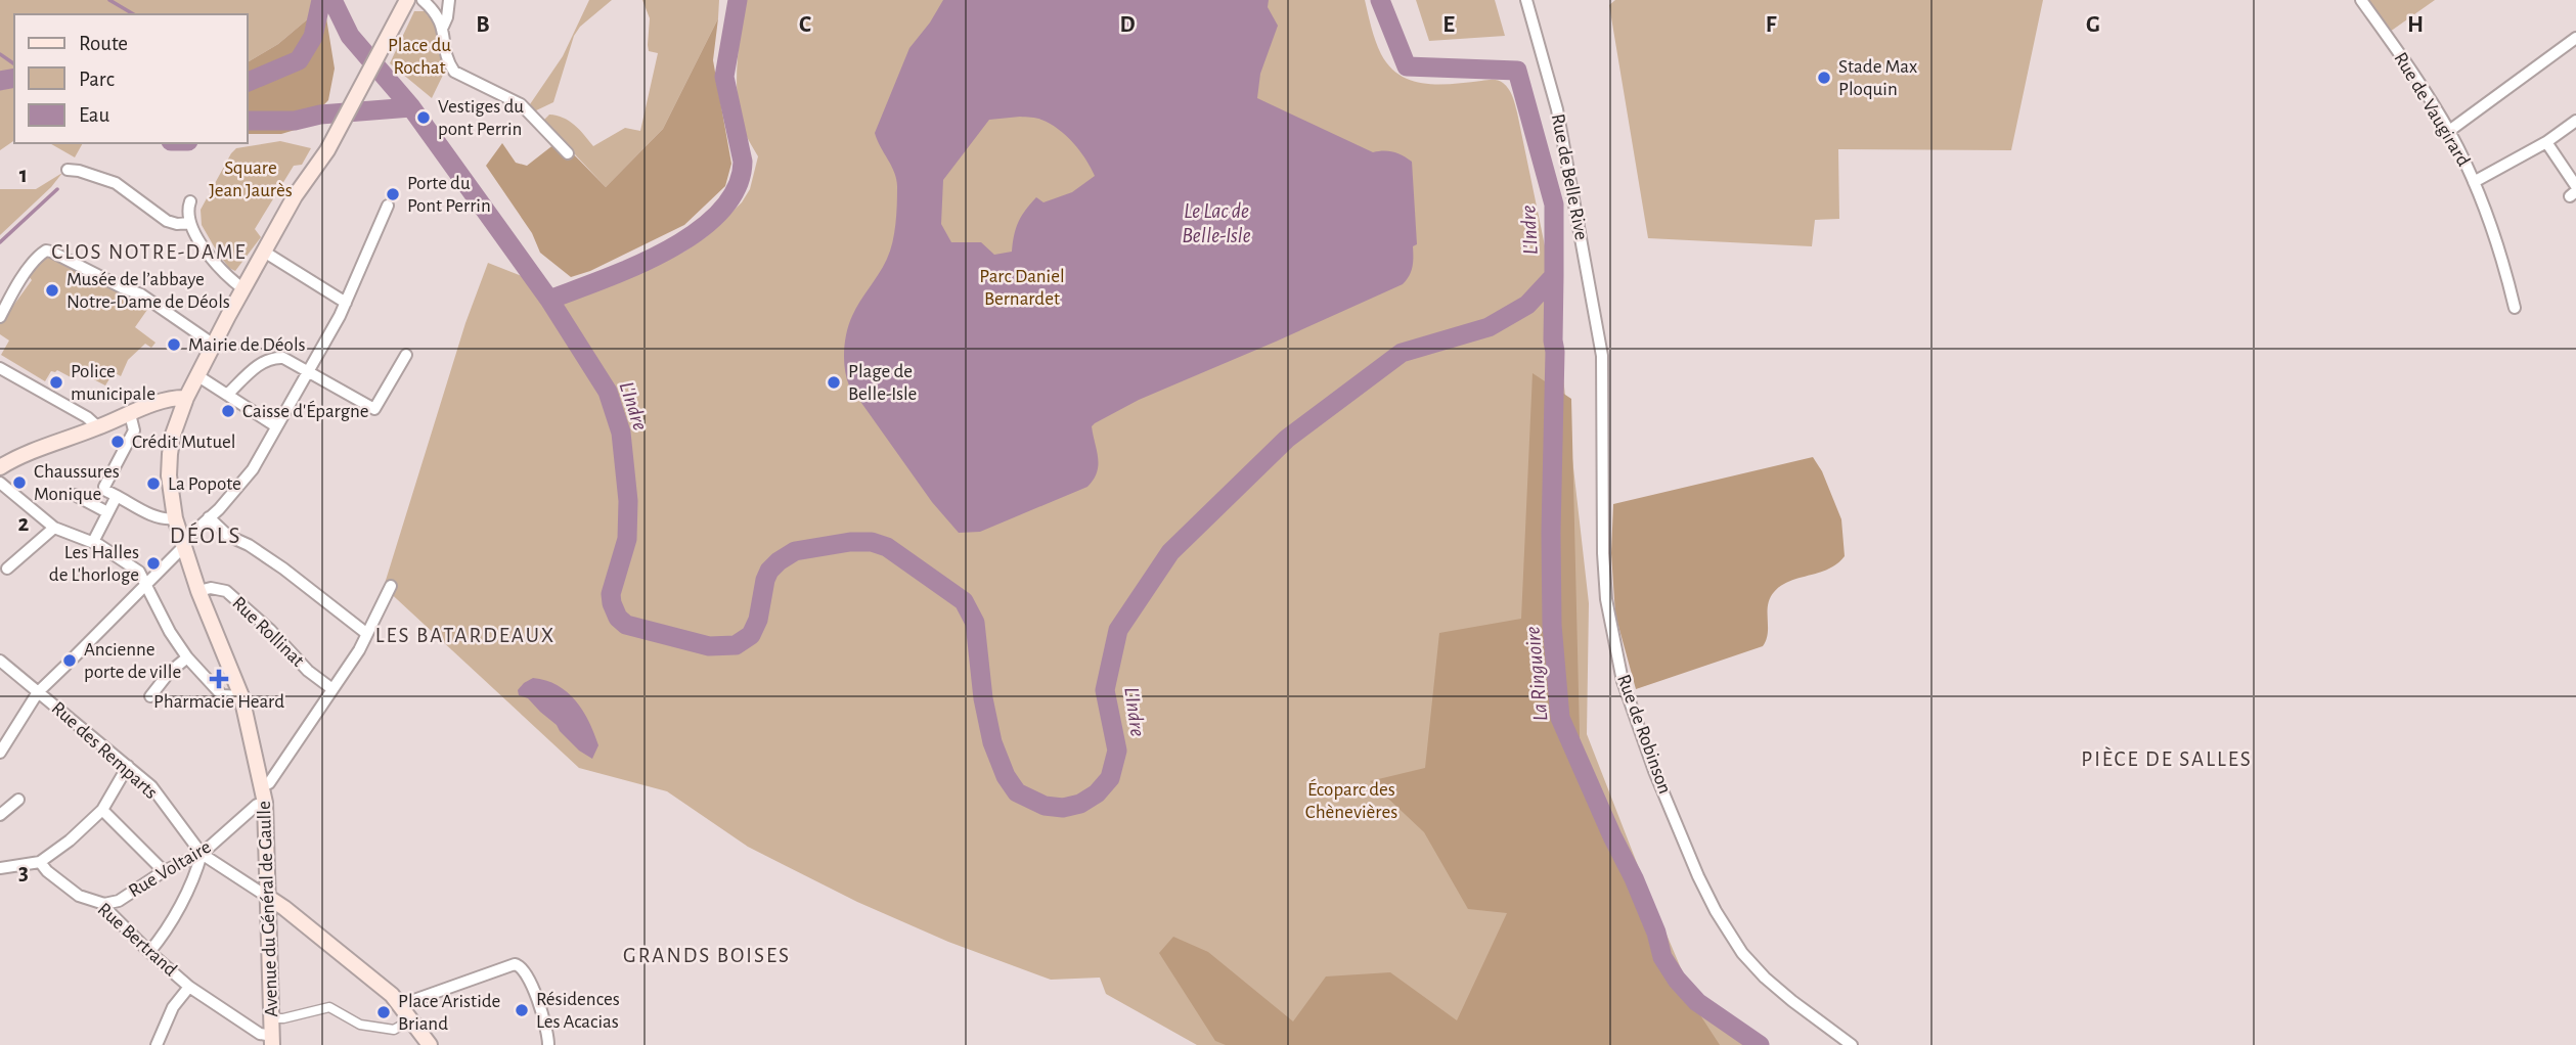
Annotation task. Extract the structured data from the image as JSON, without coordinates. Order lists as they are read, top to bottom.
{
  "streets": {
    "main road": ["Avenue du Général de Gaulle"],
    "street": [
      "Rue de Vaugirard",
      "Rue de Belle Rive",
      "Rue Rollinat",
      "Rue de Robinson",
      "Rue des Remparts",
      "Rue Voltaire",
      "Rue Bertrand"
    ]
  },
  "crossings": [
    ["Rue de Belle Rive", "Rue de Robinson"],
    ["Rue Rollinat", "Avenue du Général de Gaulle"],
    ["Rue des Remparts", "Rue Voltaire"],
    ["Rue des Remparts", "Avenue du Général de Gaulle"],
    ["Rue Voltaire", "Avenue du Général de Gaulle"],
    ["Rue Voltaire", "Rue Bertrand"],
    ["Avenue du Général de Gaulle", "Rue Bertrand"]
  ],
  "districts": [
    "CLOS NOTRE-DAME",
    "DÉOLS",
    "LES BATARDEAUX",
    "PIÈCE DE SALLES",
    "GRANDS BOISES"
  ],
  "water": ["Le Lac de Belle-Isle", "L'Indre", "La Ringuoire"],
  "parks": [
    "Place du Rochat",
    "Square Jean Jaurès",
    "Parc Daniel Bernardet",
    "Écoparc des Chènevières"
  ],
  "places": {
    "other": [
      "Stade Max Ploquin",
      "Vestiges du pont Perrin",
      "Porte du Pont Perrin",
      "Musée de l’abbaye Notre-Dame de Déols",
      "Mairie de Déols",
      "Police municipale",
      "Plage de Belle-Isle",
      "Caisse d'Épargne",
      "Crédit Mutuel",
      "Chaussures Monique",
      "La Popote",
      "Les Halles de L'horloge",
      "Ancienne porte de ville",
      "Résidences Les Acacias",
      "Place Aristide Briand"
    ],
    "health": ["Pharmacie Heard"]
  },
  "legend": ["Route", "Parc", "Eau"],
  "grid": {
    "columns": [
      "B",
      "C",
      "D",
      "E",
      "F",
      "G",
      "H"
    ],
    "rows": ["1", "2", "3"]
  }
}
